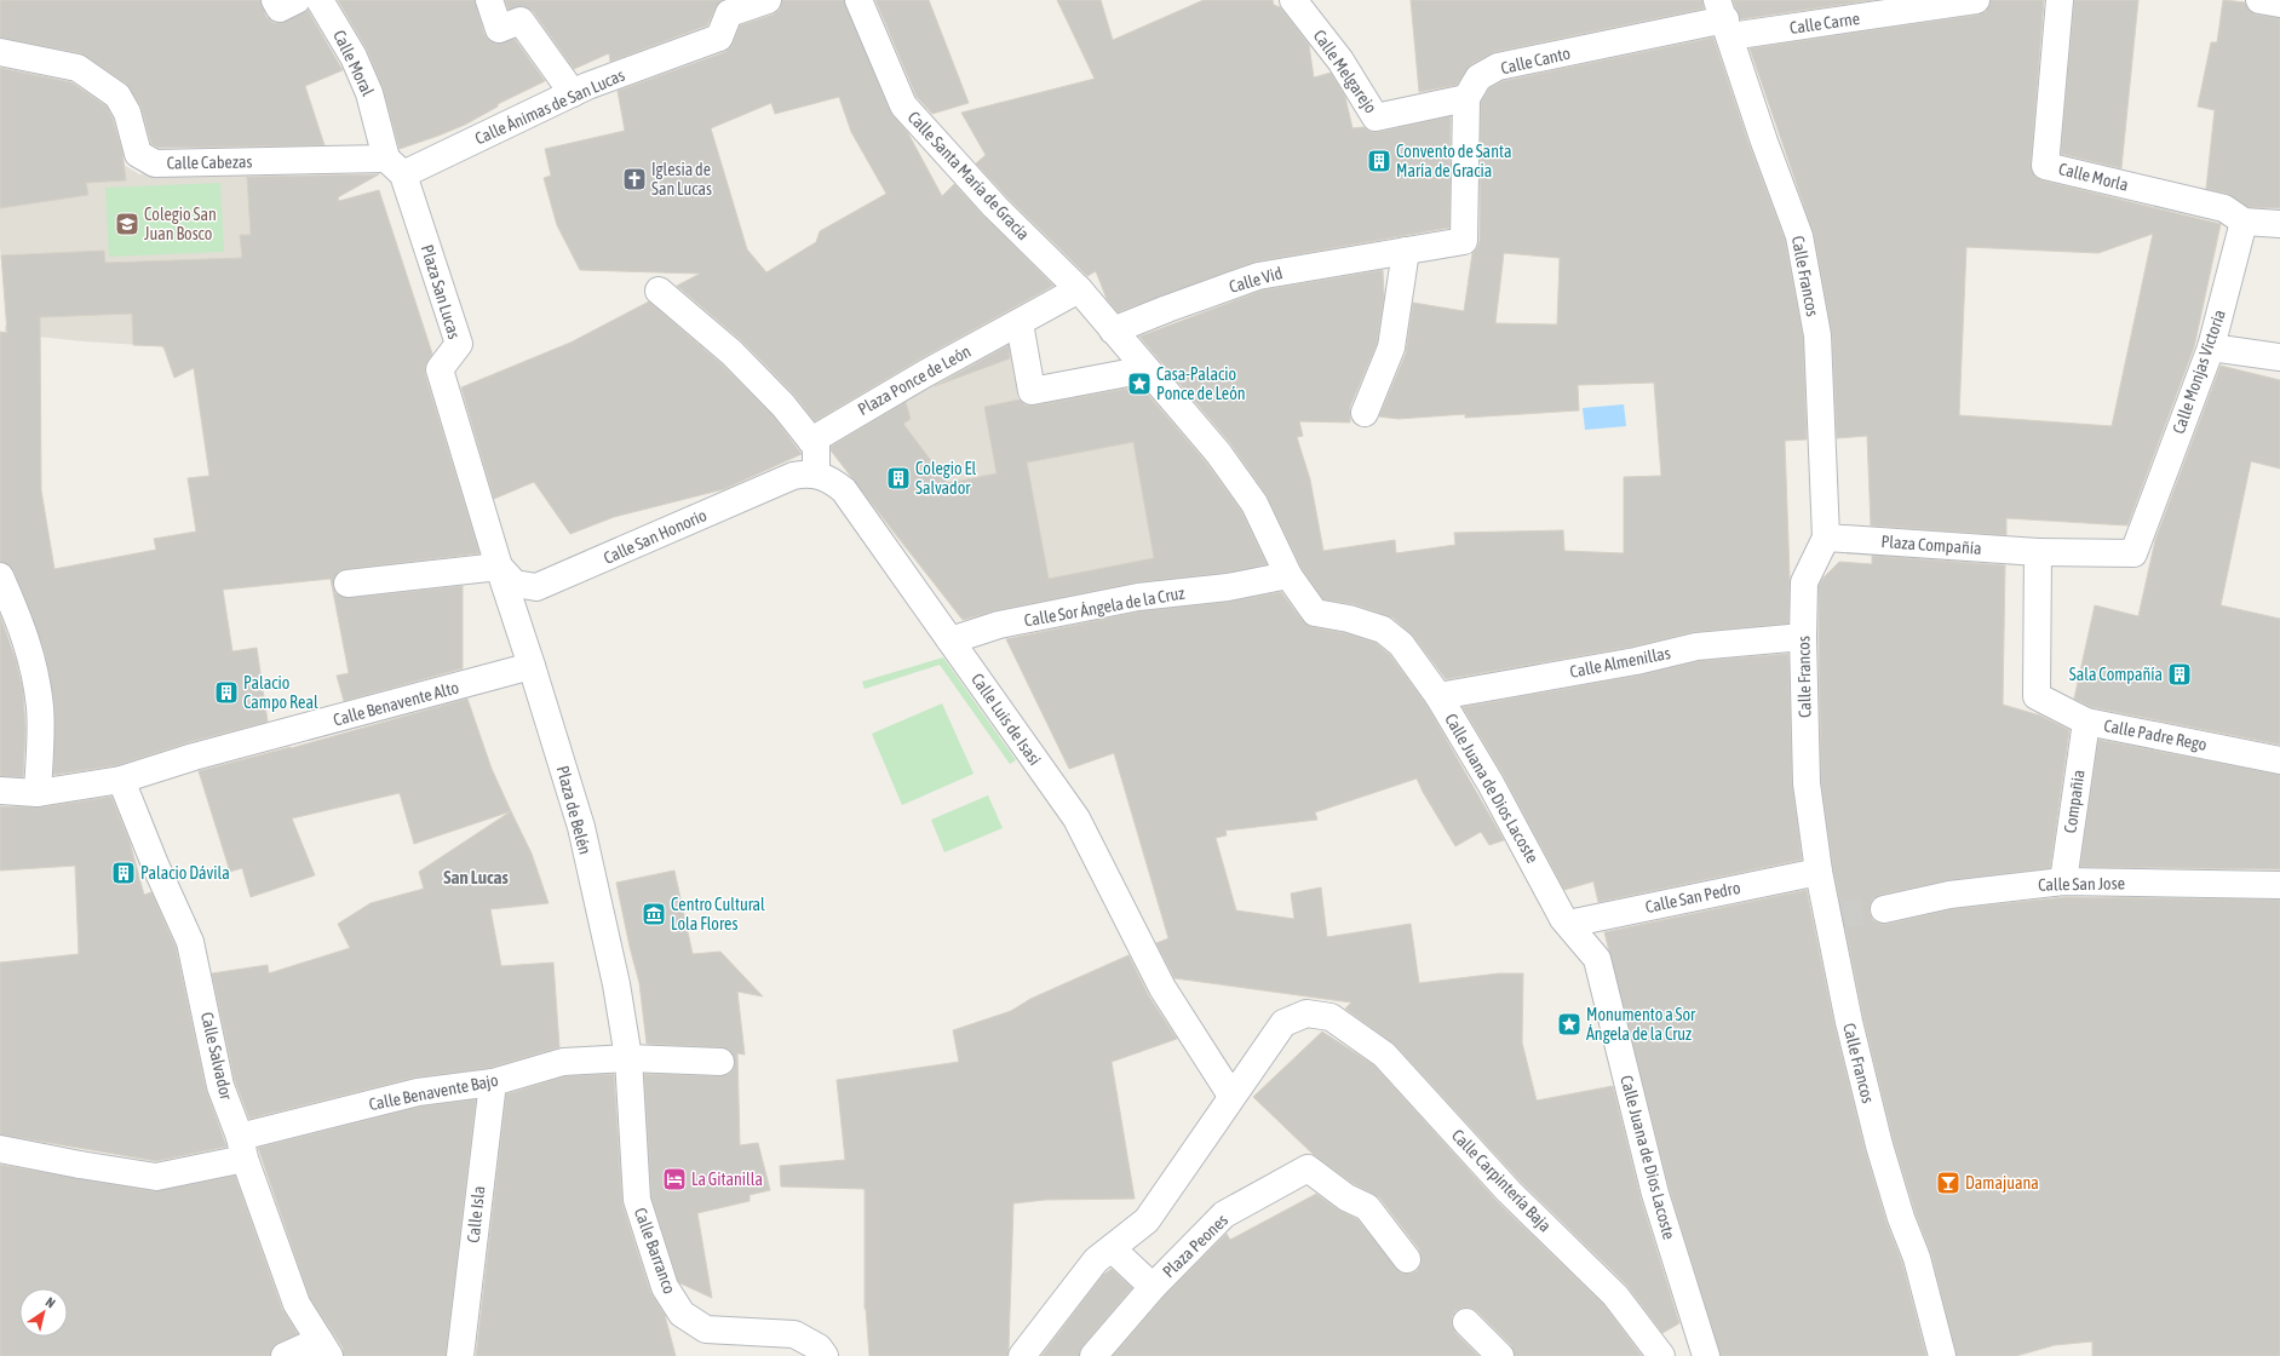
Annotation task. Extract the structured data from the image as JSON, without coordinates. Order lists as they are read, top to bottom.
{
  "streets": {
    "street": [
      "Calle Carne",
      "Calle Canto",
      "Calle Moral",
      "Calle Melgarejo",
      "Calle Ánimas de San Lucas",
      "Calle Cabezas",
      "Calle Santa María de Gracia",
      "Calle Morla",
      "Calle Francos",
      "Calle Vid",
      "Plaza San Lucas",
      "Calle Monjas Victoria",
      "Plaza Ponce de León",
      "Calle San Honorio",
      "Plaza Compañía",
      "Calle Sor Ángela de la Cruz",
      "Calle Almenillas",
      "Calle Benavente Alto",
      "Calle Luis de Isasi",
      "Calle Padre Rego",
      "Calle Juana de Dios Lacoste",
      "Compañia",
      "Plaza de Belén",
      "Calle San Jose",
      "Calle San Pedro",
      "Calle Salvador",
      "Calle Benavente Bajo",
      "Calle Carpintería Baja",
      "Calle Isla",
      "Plaza Peones",
      "Calle Barranco"
    ]
  },
  "crossings": [
    ["Calle Carne", "Calle Canto"],
    ["Calle Carne", "Calle Francos"],
    ["Calle Canto", "Calle Melgarejo"],
    ["Calle Canto", "Calle Francos"],
    ["Calle Canto", "Calle Vid"],
    ["Calle Moral", "Calle Ánimas de San Lucas"],
    ["Calle Moral", "Calle Cabezas"],
    ["Calle Moral", "Plaza San Lucas"],
    ["Calle Ánimas de San Lucas", "Calle Cabezas"],
    ["Calle Ánimas de San Lucas", "Plaza San Lucas"],
    ["Calle Cabezas", "Plaza San Lucas"],
    ["Calle Santa María de Gracia", "Calle Vid"],
    ["Calle Santa María de Gracia", "Plaza Ponce de León"],
    ["Calle Santa María de Gracia", "Calle Juana de Dios Lacoste"],
    ["Calle Morla", "Calle Monjas Victoria"],
    ["Calle Francos", "Plaza Compañía"],
    ["Calle Francos", "Calle Almenillas"],
    ["Calle Francos", "Calle San Pedro"],
    ["Calle Vid", "Calle Juana de Dios Lacoste"],
    ["Plaza San Lucas", "Calle San Honorio"],
    ["Plaza San Lucas", "Plaza de Belén"],
    ["Calle Monjas Victoria", "Plaza Compañía"],
    ["Calle San Honorio", "Calle Luis de Isasi"],
    ["Calle San Honorio", "Plaza de Belén"],
    ["Plaza Compañía", "Calle Padre Rego"],
    ["Calle Sor Ángela de la Cruz", "Calle Luis de Isasi"],
    ["Calle Sor Ángela de la Cruz", "Calle Juana de Dios Lacoste"],
    ["Calle Almenillas", "Calle Juana de Dios Lacoste"],
    ["Calle Benavente Alto", "Plaza de Belén"],
    ["Calle Benavente Alto", "Calle Salvador"],
    ["Calle Luis de Isasi", "Calle Carpintería Baja"],
    ["Calle Padre Rego", "Compañia"],
    ["Calle Juana de Dios Lacoste", "Calle San Pedro"],
    ["Compañia", "Calle San Jose"],
    ["Plaza de Belén", "Calle Benavente Bajo"],
    ["Plaza de Belén", "Calle Barranco"],
    ["Calle Salvador", "Calle Benavente Bajo"],
    ["Calle Benavente Bajo", "Calle Isla"],
    ["Calle Benavente Bajo", "Calle Barranco"]
  ],
  "districts": ["San Lucas"],
  "places": {
    "building": [
      "Convento de Santa María de Gracia",
      "Colegio El Salvador",
      "Sala Compañía",
      "Palacio Campo Real",
      "Palacio Dávila"
    ],
    "church": ["Iglesia de San Lucas"],
    "school or university": ["Colegio San Juan Bosco"],
    "place": ["Casa-Palacio Ponce de León", "Monumento a Sor Ángela de la Cruz"],
    "museum": ["Centro Cultural Lola Flores"],
    "hotel": ["La Gitanilla"],
    "bar": ["Damajuana"]
  },
  "north": "top right"
}
